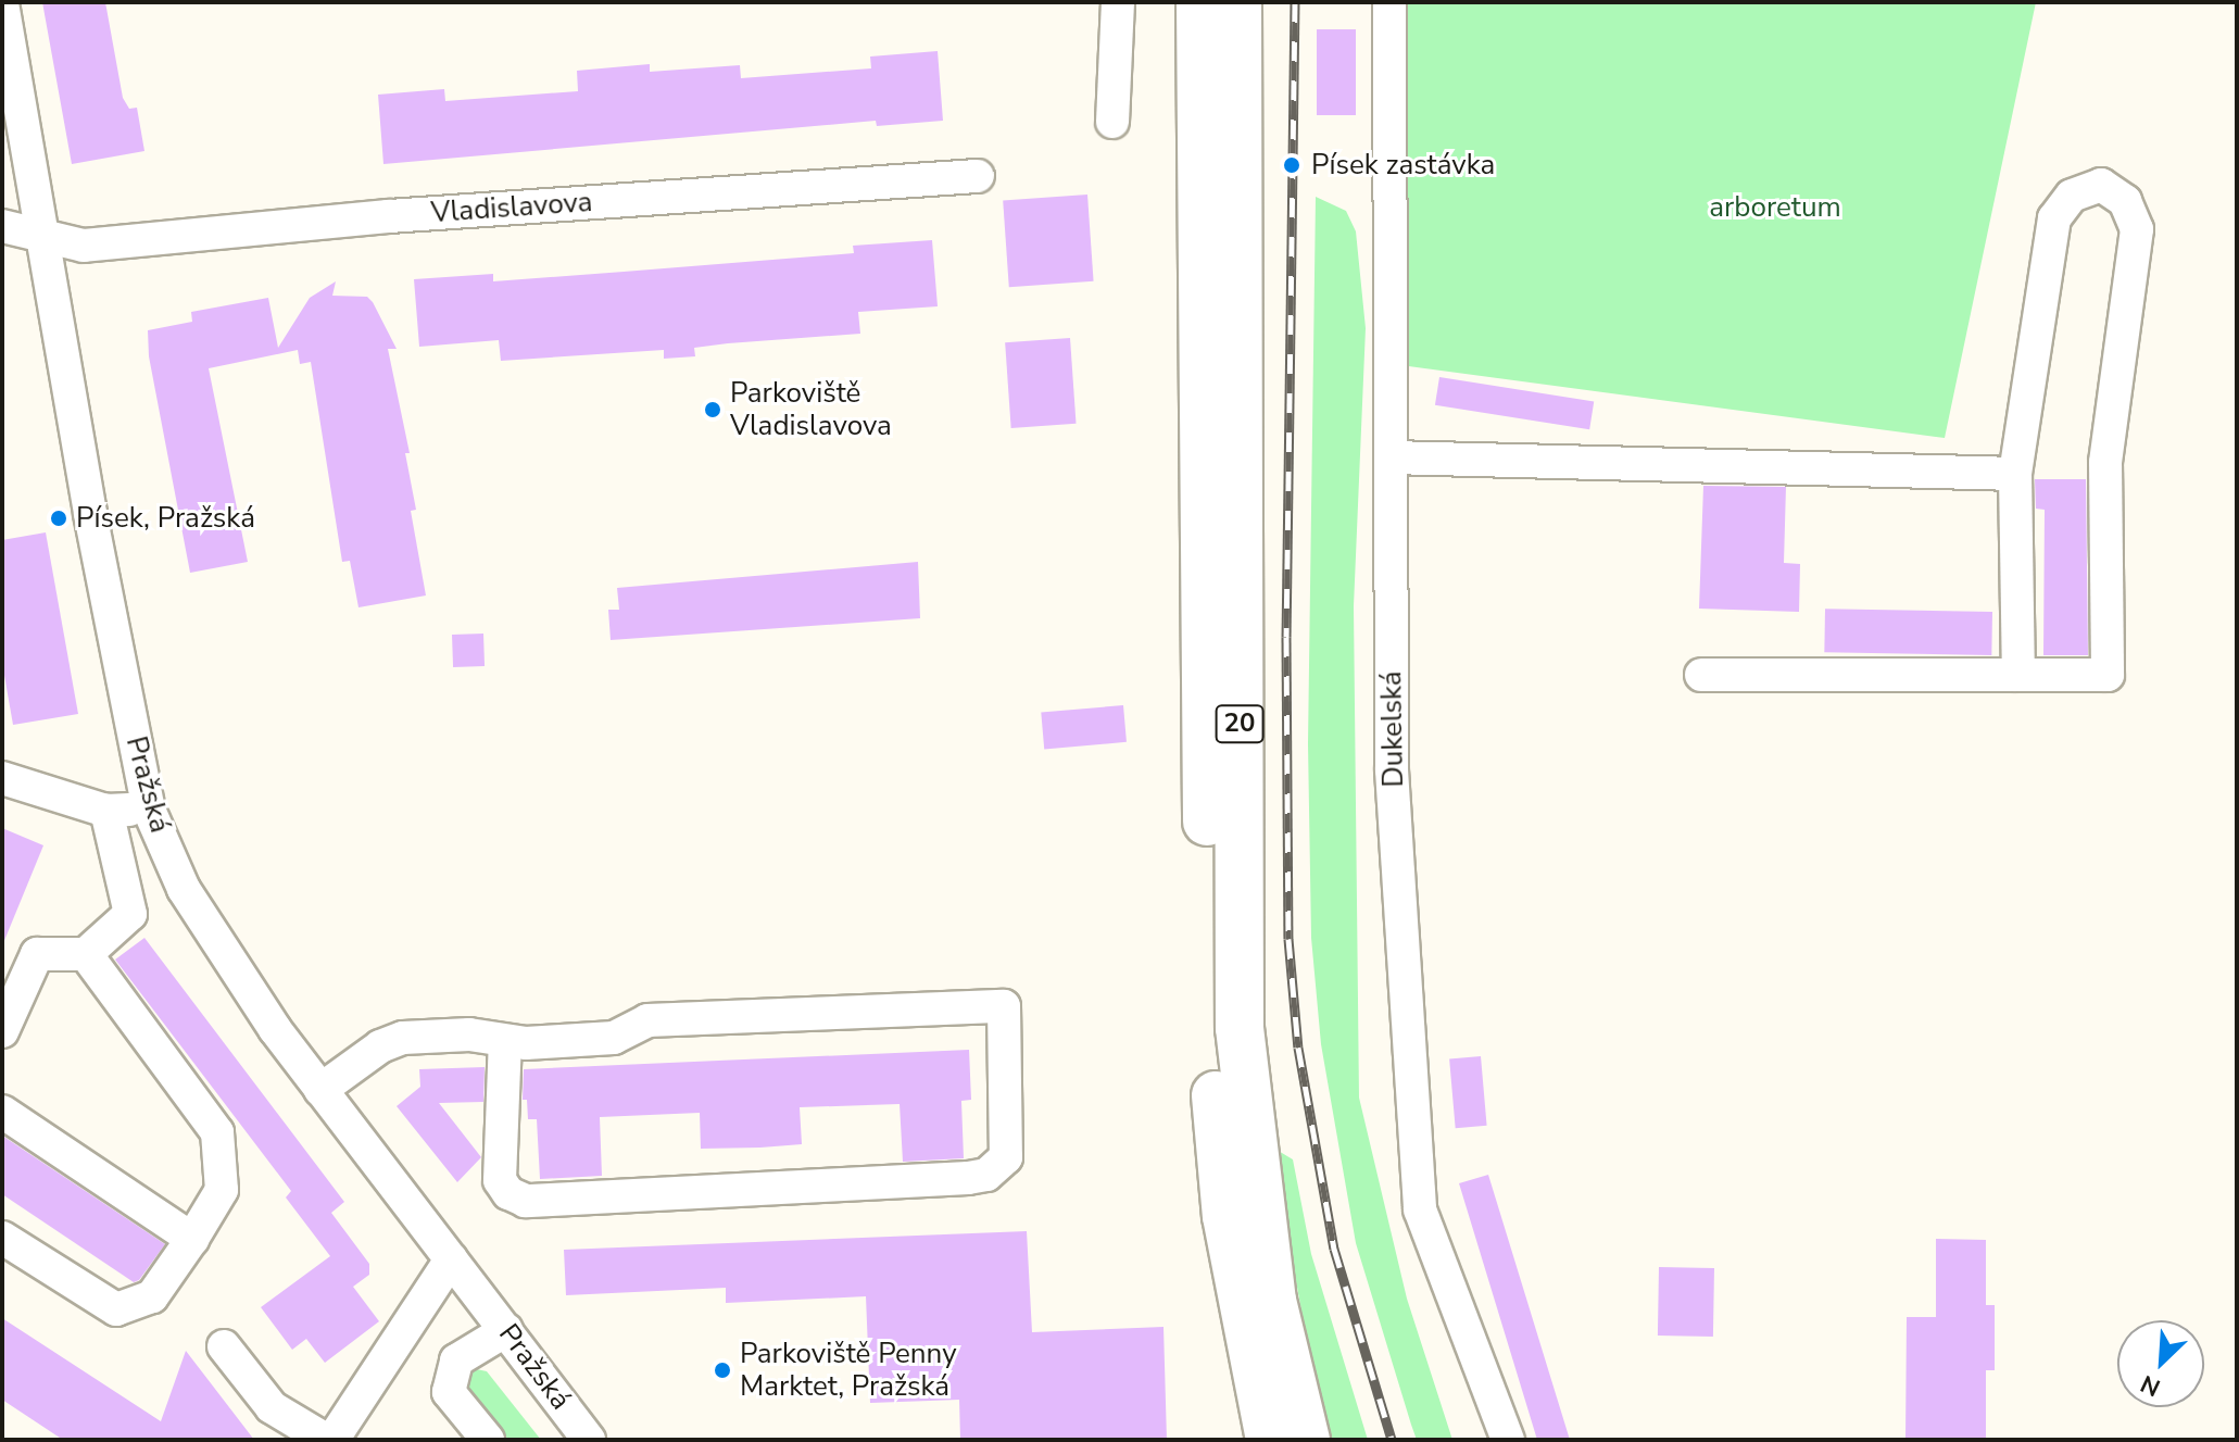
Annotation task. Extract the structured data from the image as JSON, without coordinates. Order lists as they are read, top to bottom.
{
  "streets": {
    "highway": ["20"],
    "street": ["Vladislavova", "Dukelská", "Pražská"]
  },
  "crossings": [
    ["Vladislavova", "Pražská"]
  ],
  "parks": ["arboretum"],
  "places": [
    "Písek zastávka",
    "Parkoviště Vladislavova",
    "Písek, Pražská",
    "Parkoviště Penny Marktet, Pražská"
  ],
  "north": "bottom left"
}
